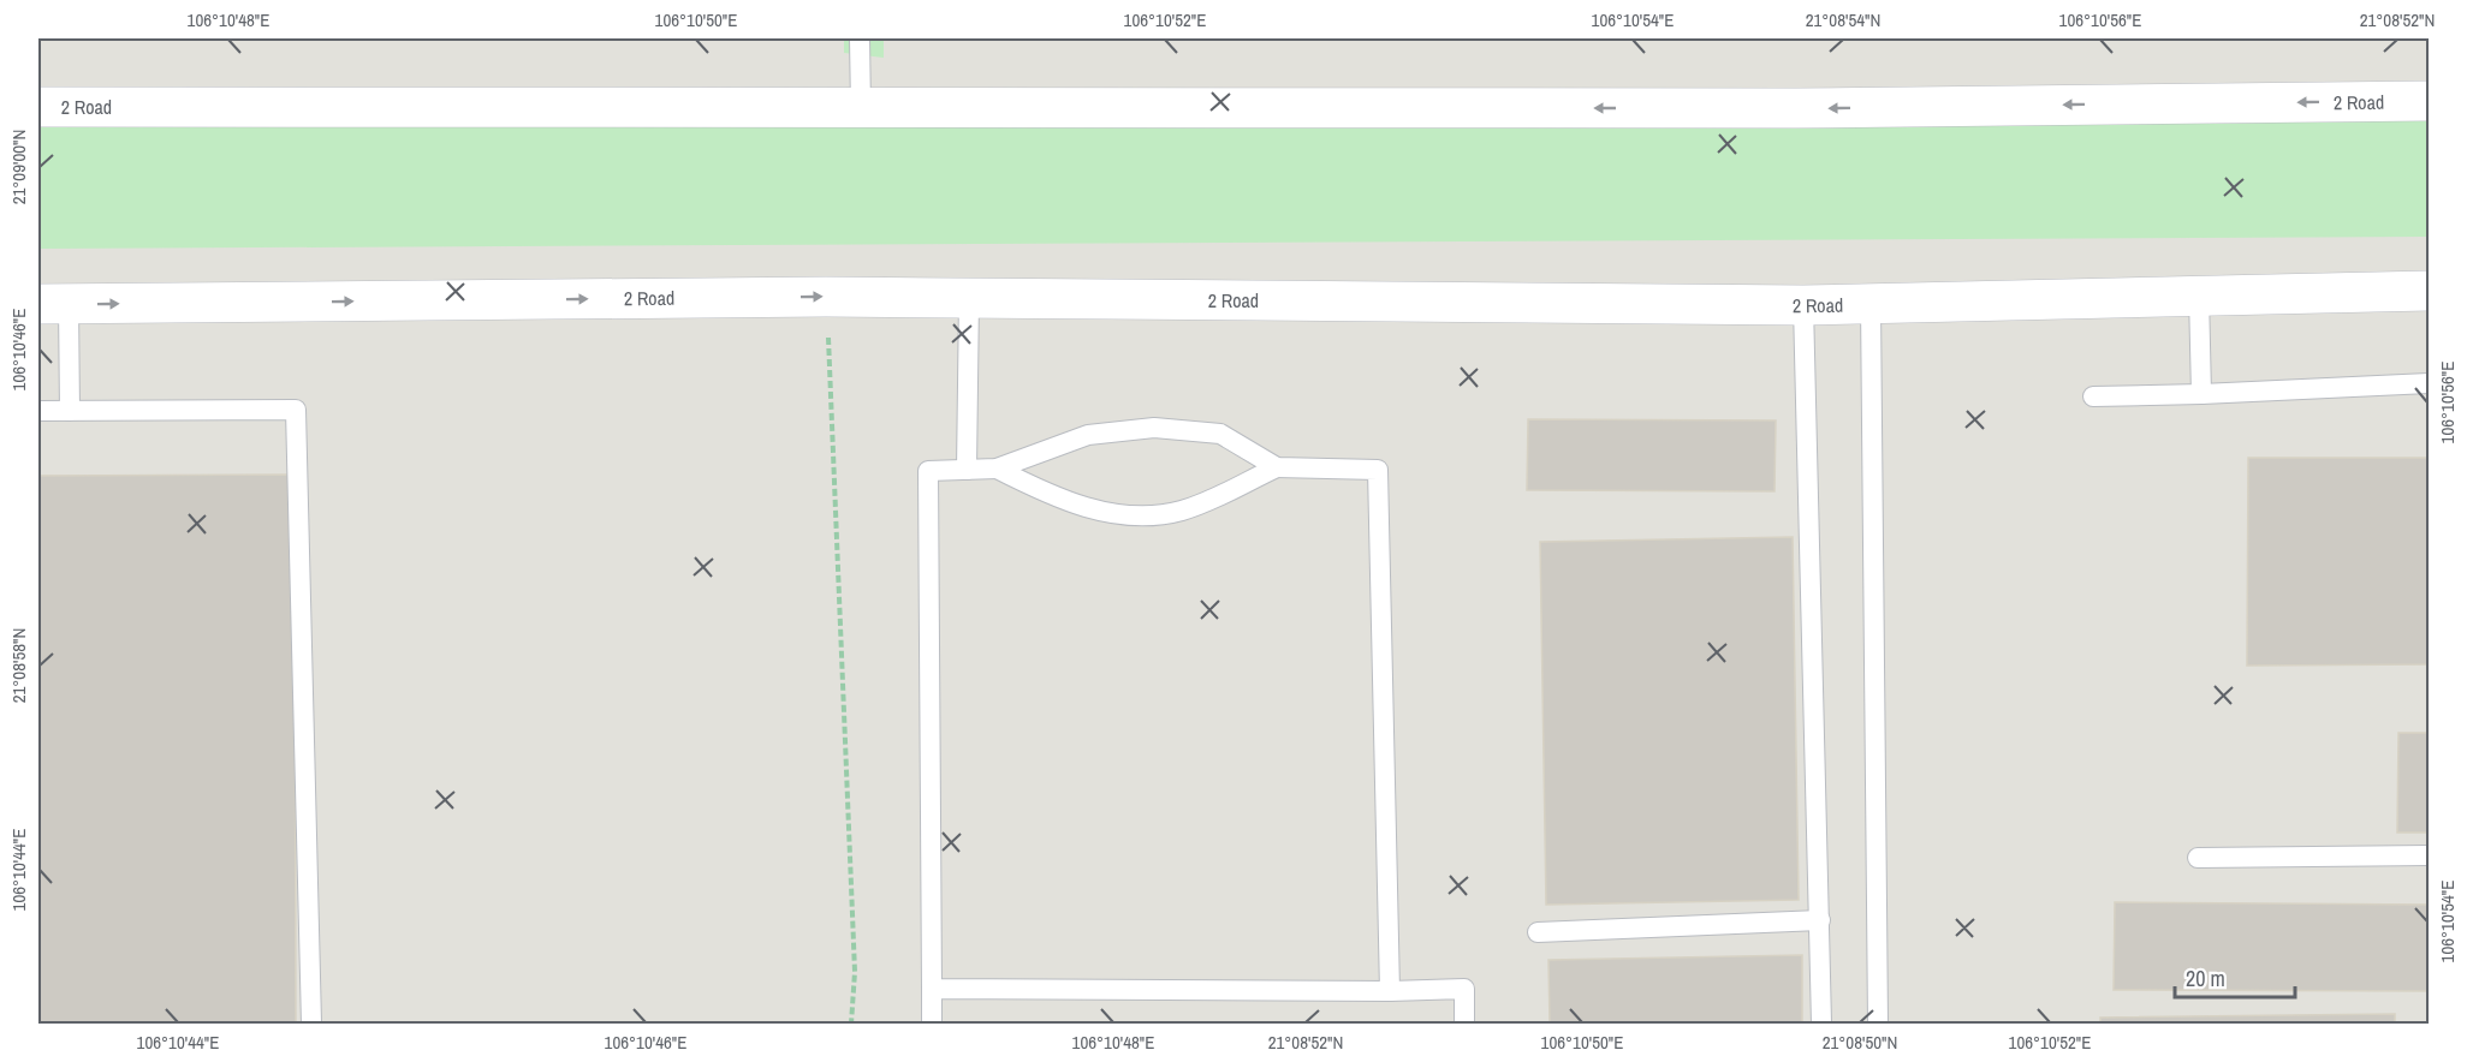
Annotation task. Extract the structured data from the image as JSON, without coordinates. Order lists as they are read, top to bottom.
{
  "streets": {
    "main road": ["2 Road"]
  },
  "scale_bar": "20 m",
  "coordinates": [
    "106°10'48\"E",
    "106°10'50\"E",
    "106°10'52\"E",
    "106°10'54\"E",
    "21°08'54\"N",
    "106°10'56\"E",
    "21°08'52\"N",
    "21°09'00\"N",
    "106°10'46\"E",
    "21°08'58\"N",
    "106°10'44\"E",
    "21°08'50\"N"
  ]
}
